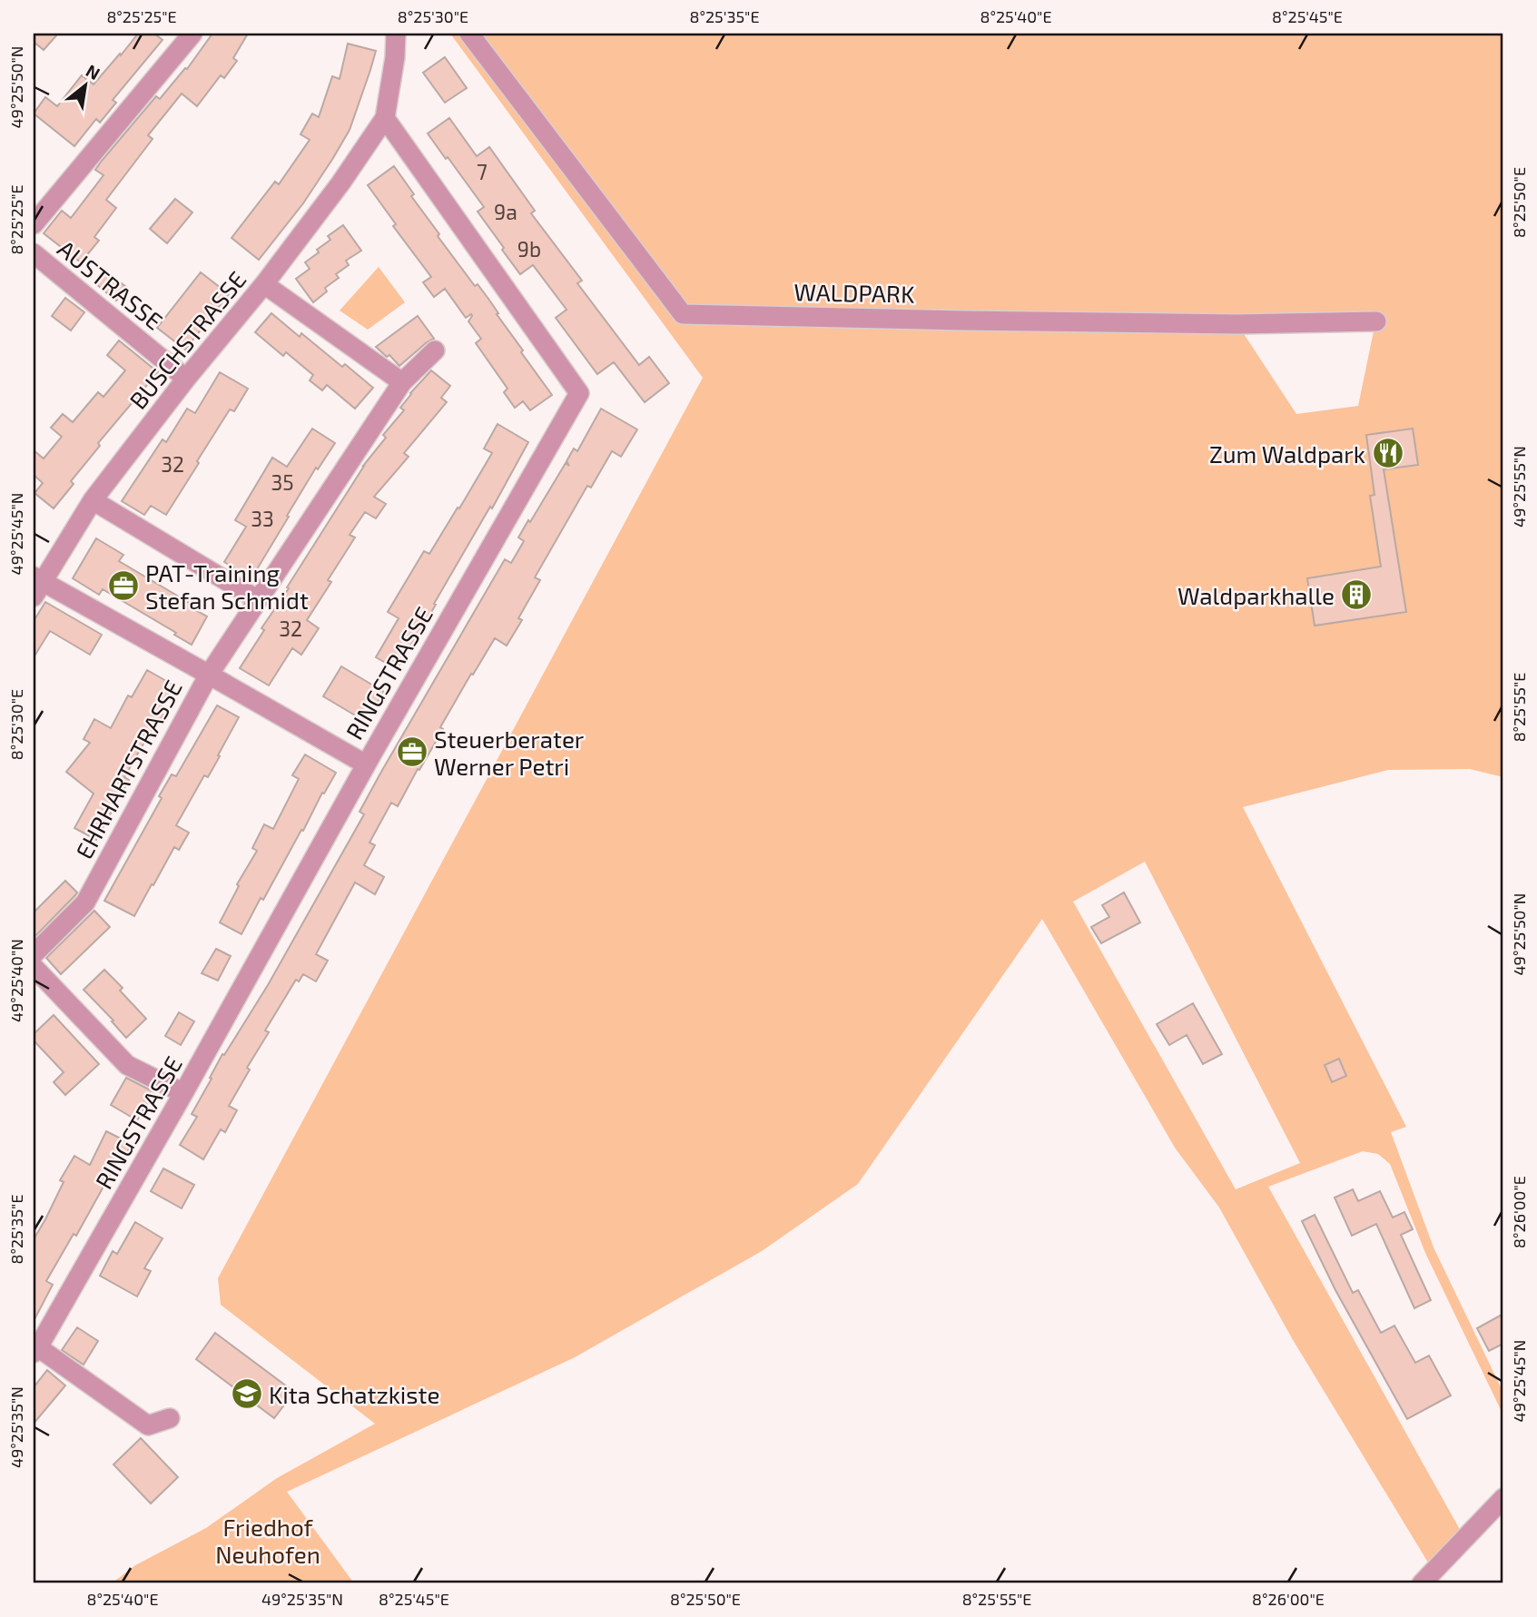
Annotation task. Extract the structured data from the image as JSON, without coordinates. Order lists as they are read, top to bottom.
{
  "streets": {
    "street": [
      "AUSTRASSE",
      "WALDPARK",
      "BUSCHSTRASSE",
      "RINGSTRASSE",
      "EHRHARTSTRASSE"
    ]
  },
  "crossings": [
    ["AUSTRASSE", "BUSCHSTRASSE"],
    ["BUSCHSTRASSE", "RINGSTRASSE"]
  ],
  "parks": ["Friedhof Neuhofen"],
  "places": {
    "restaurant": ["Zum Waldpark"],
    "office": ["PAT-Training Stefan Schmidt", "Steuerberater Werner Petri"],
    "building": ["Waldparkhalle"],
    "school or university": ["Kita Schatzkiste"]
  },
  "house_numbers": [
    "7",
    "9a",
    "9b",
    "32",
    "35",
    "33",
    "32"
  ],
  "north": "top right",
  "coordinates": [
    "8°25'25\"E",
    "8°25'30\"E",
    "8°25'35\"E",
    "8°25'40\"E",
    "8°25'45\"E",
    "49°25'50\"N",
    "8°25'50\"E",
    "49°25'55\"N",
    "49°25'45\"N",
    "8°25'55\"E",
    "49°25'40\"N",
    "8°26'00\"E",
    "49°25'35\"N"
  ]
}
